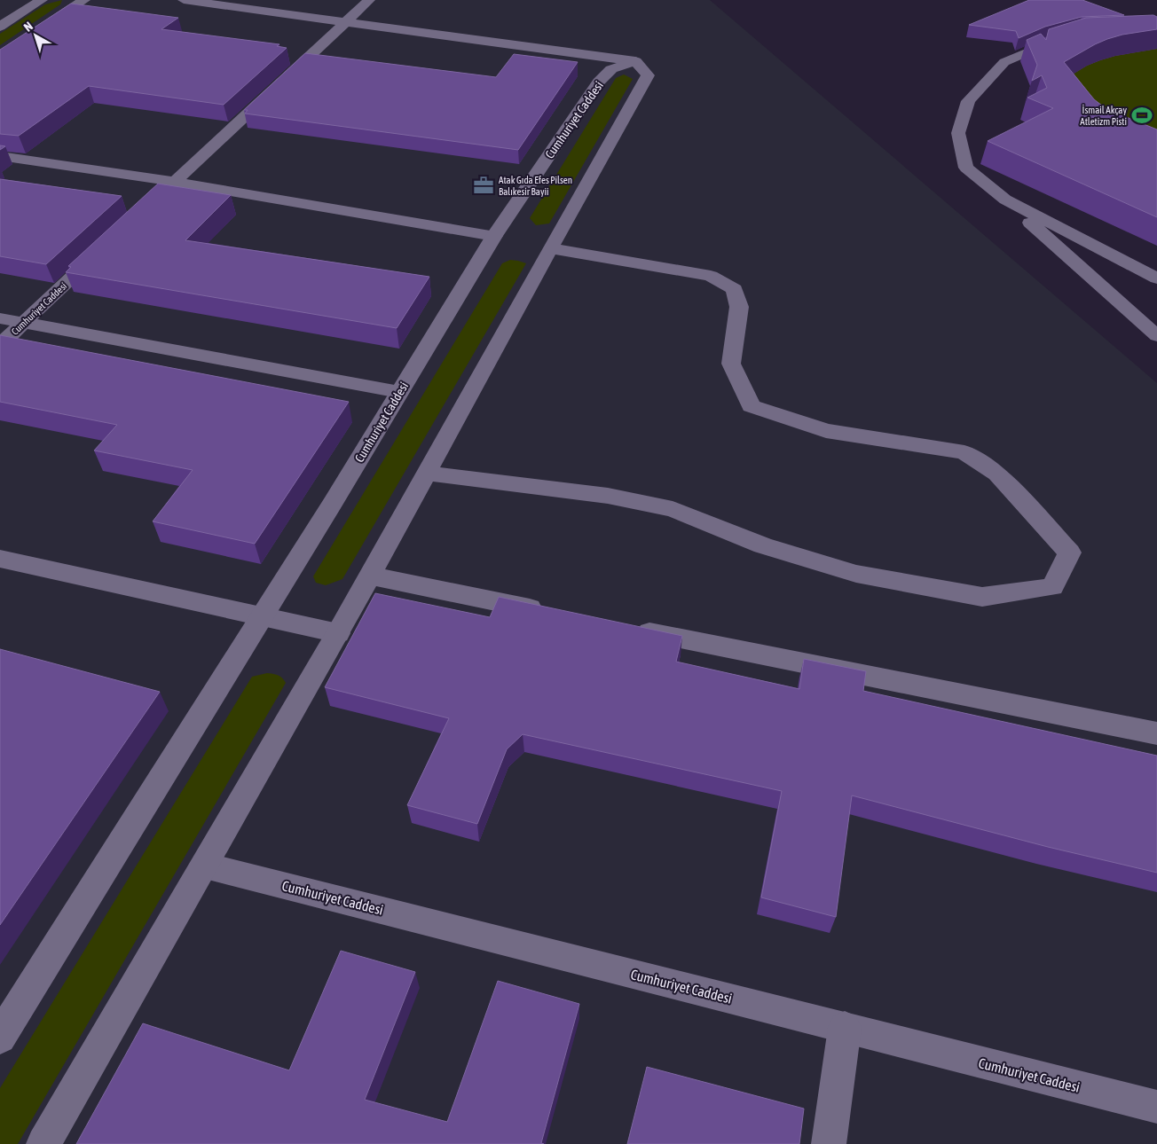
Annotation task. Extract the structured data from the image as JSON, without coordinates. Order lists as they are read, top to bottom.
{
  "streets": {
    "street": ["Cumhuriyet Caddesi"]
  },
  "places": {
    "sports": ["İsmail Akçay Atletizm Pisti"],
    "office": ["Atak Gıda Efes Pilsen Balıkesir Bayii"]
  },
  "north": "top left"
}
